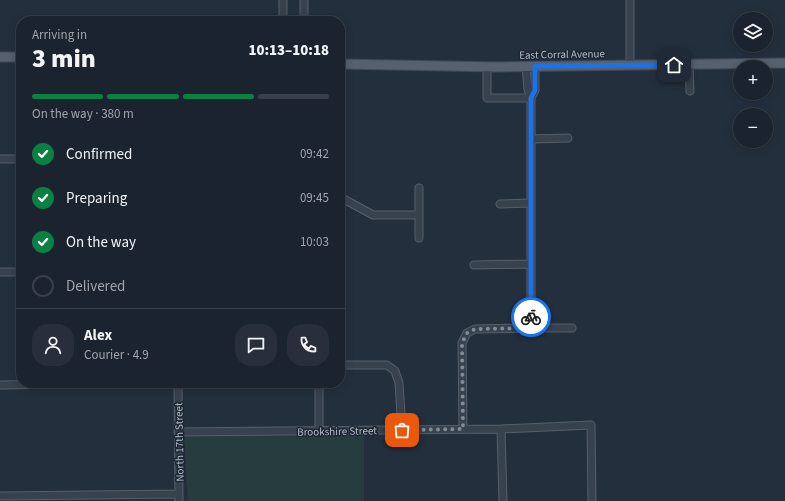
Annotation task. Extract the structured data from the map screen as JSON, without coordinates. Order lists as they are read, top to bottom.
{
  "streets": {
    "main road": ["East Corral Avenue"],
    "street": ["Brookshire Street", "North 17th Street"]
  },
  "crossings": [
    ["Brookshire Street", "North 17th Street"]
  ],
  "page": {
    "map_buttons": ["+", "−"],
    "heading": ["3 min", "Arriving in", "10:13–10:18"],
    "panel": ["Alex", "Courier · 4.9"],
    "bar": "On the way · 380 m",
    "list": [
      ["Confirmed", "09:42"],
      ["Preparing", "09:45"],
      ["On the way", "10:03"],
      "Delivered"
    ]
  }
}
